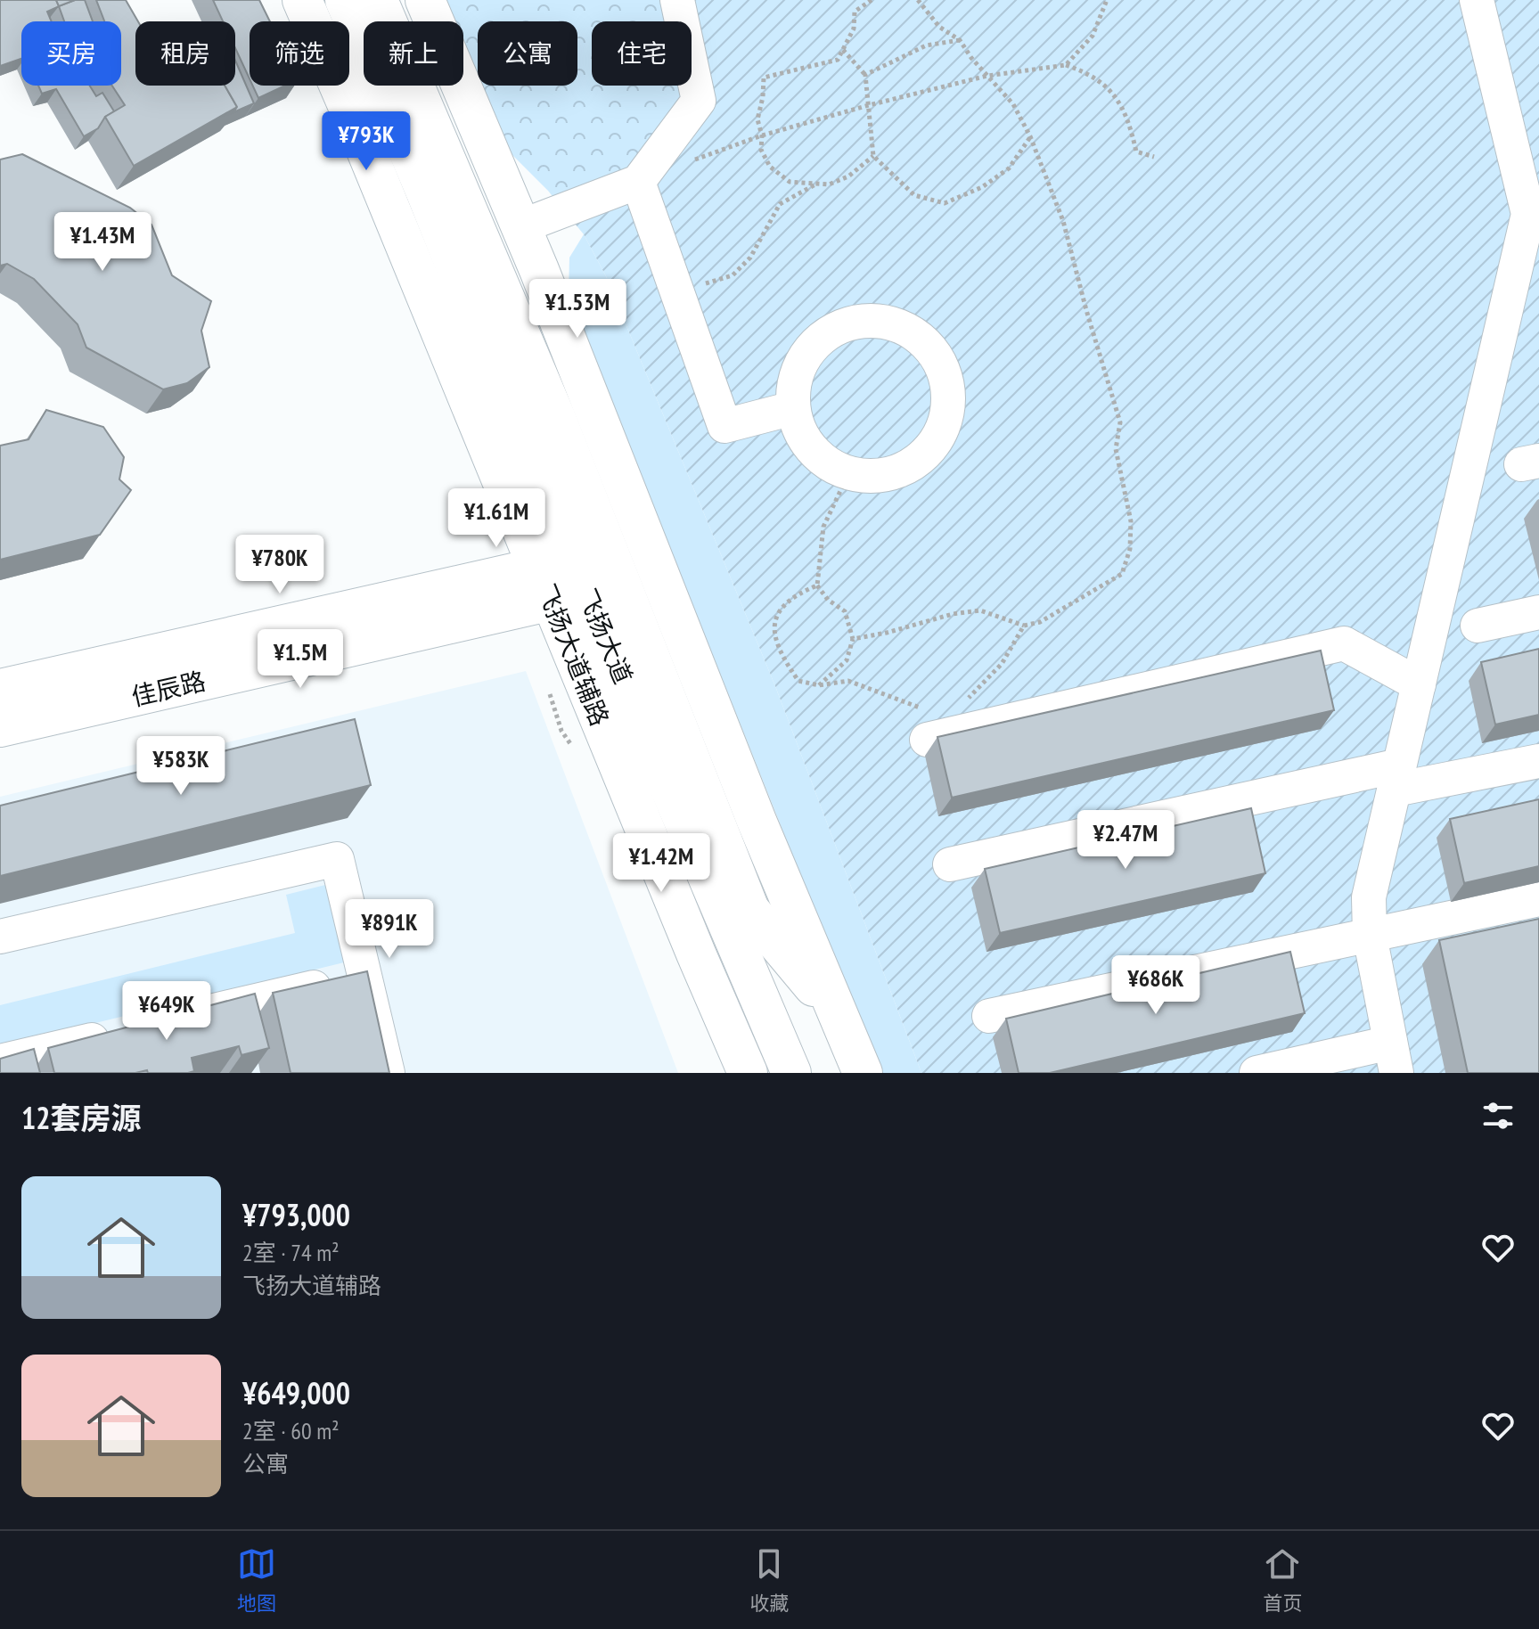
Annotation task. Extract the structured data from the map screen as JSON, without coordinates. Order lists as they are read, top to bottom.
{
  "streets": {
    "main road": ["飞扬大道", "飞扬大道辅路", "佳辰路"]
  },
  "crossings": [
    ["飞扬大道", "飞扬大道辅路"],
    ["飞扬大道", "佳辰路"],
    ["飞扬大道辅路", "佳辰路"]
  ],
  "page": {
    "chip": [
      "买房",
      "租房",
      "筛选",
      "新上",
      "公寓",
      "住宅"
    ],
    "price": [
      "¥793K",
      "¥1.43M",
      "¥1.53M",
      "¥1.61M",
      "¥780K",
      "¥1.5M",
      "¥583K",
      "¥2.47M",
      "¥1.42M",
      "¥891K",
      "¥686K",
      "¥649K"
    ],
    "heading": "12套房源",
    "list": [
      {
        "name": "¥793,000",
        "note": "2室 · 74 m² · 飞扬大道辅路"
      },
      {
        "name": "¥649,000",
        "note": "2室 · 60 m² · 公寓"
      }
    ],
    "tabs": ["地图", "收藏", "首页"]
  }
}
